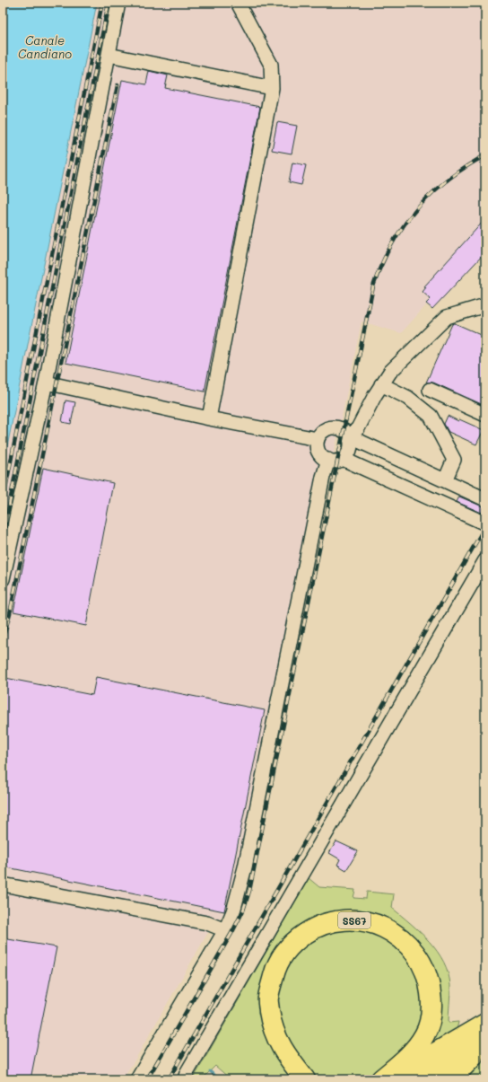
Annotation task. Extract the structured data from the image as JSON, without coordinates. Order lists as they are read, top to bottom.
{
  "streets": {
    "highway": ["SS67"]
  },
  "water": ["Canale Candiano"]
}
